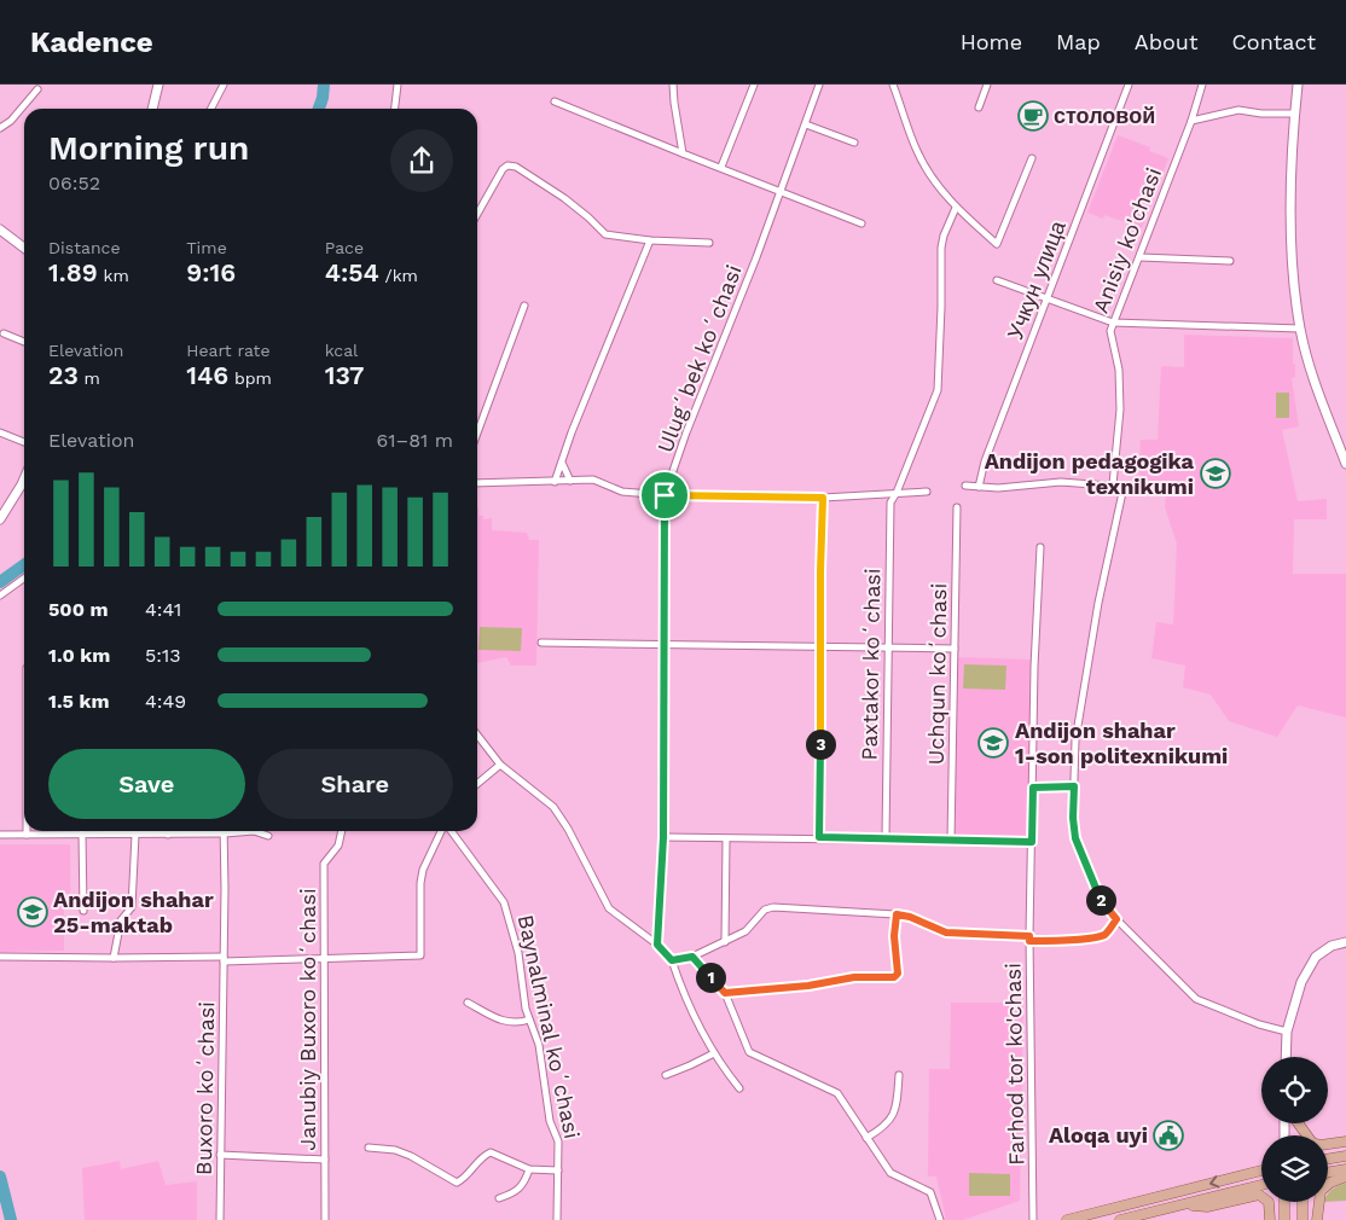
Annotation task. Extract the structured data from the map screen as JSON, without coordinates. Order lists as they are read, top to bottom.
{
  "streets": {
    "street": [
      "Anisiy ko'chasi",
      "Учкун улица",
      "Ulugʻbek koʻchasi",
      "Paxtakor koʻchasi",
      "Uchqun koʻchasi",
      "Janubiy Buxoro koʻchasi",
      "Baynalminal koʻchasi",
      "Farhod tor ko'chasi",
      "Buxoro koʻchasi"
    ]
  },
  "places": {
    "cafe": ["столовой"],
    "school or university": ["Andijon pedagogika texnikumi", "Andijon shahar 1-son politexnikumi", "Andijon shahar 25-maktab"],
    "public building": ["Aloqa uyi"]
  },
  "page": {
    "header": "Kadence",
    "nav": [
      "Home",
      "Map",
      "About",
      "Contact"
    ],
    "heading": ["Morning run", "06:52"],
    "stats": [
      ["Distance", "1.89 km"],
      ["Time", "9:16"],
      ["Pace", "4:54 /km"],
      ["Elevation", "23 m"],
      ["Heart rate", "146 bpm"],
      ["kcal", "137"]
    ],
    "chart": ["Elevation", "61–81 m"],
    "list": [
      {
        "name": "500 m",
        "note": "4:41"
      },
      {
        "name": "1.0 km",
        "note": "5:13"
      },
      {
        "name": "1.5 km",
        "note": "4:49"
      }
    ],
    "pins": ["3", "2", "1"],
    "buttons": ["Save", "Share"]
  }
}
